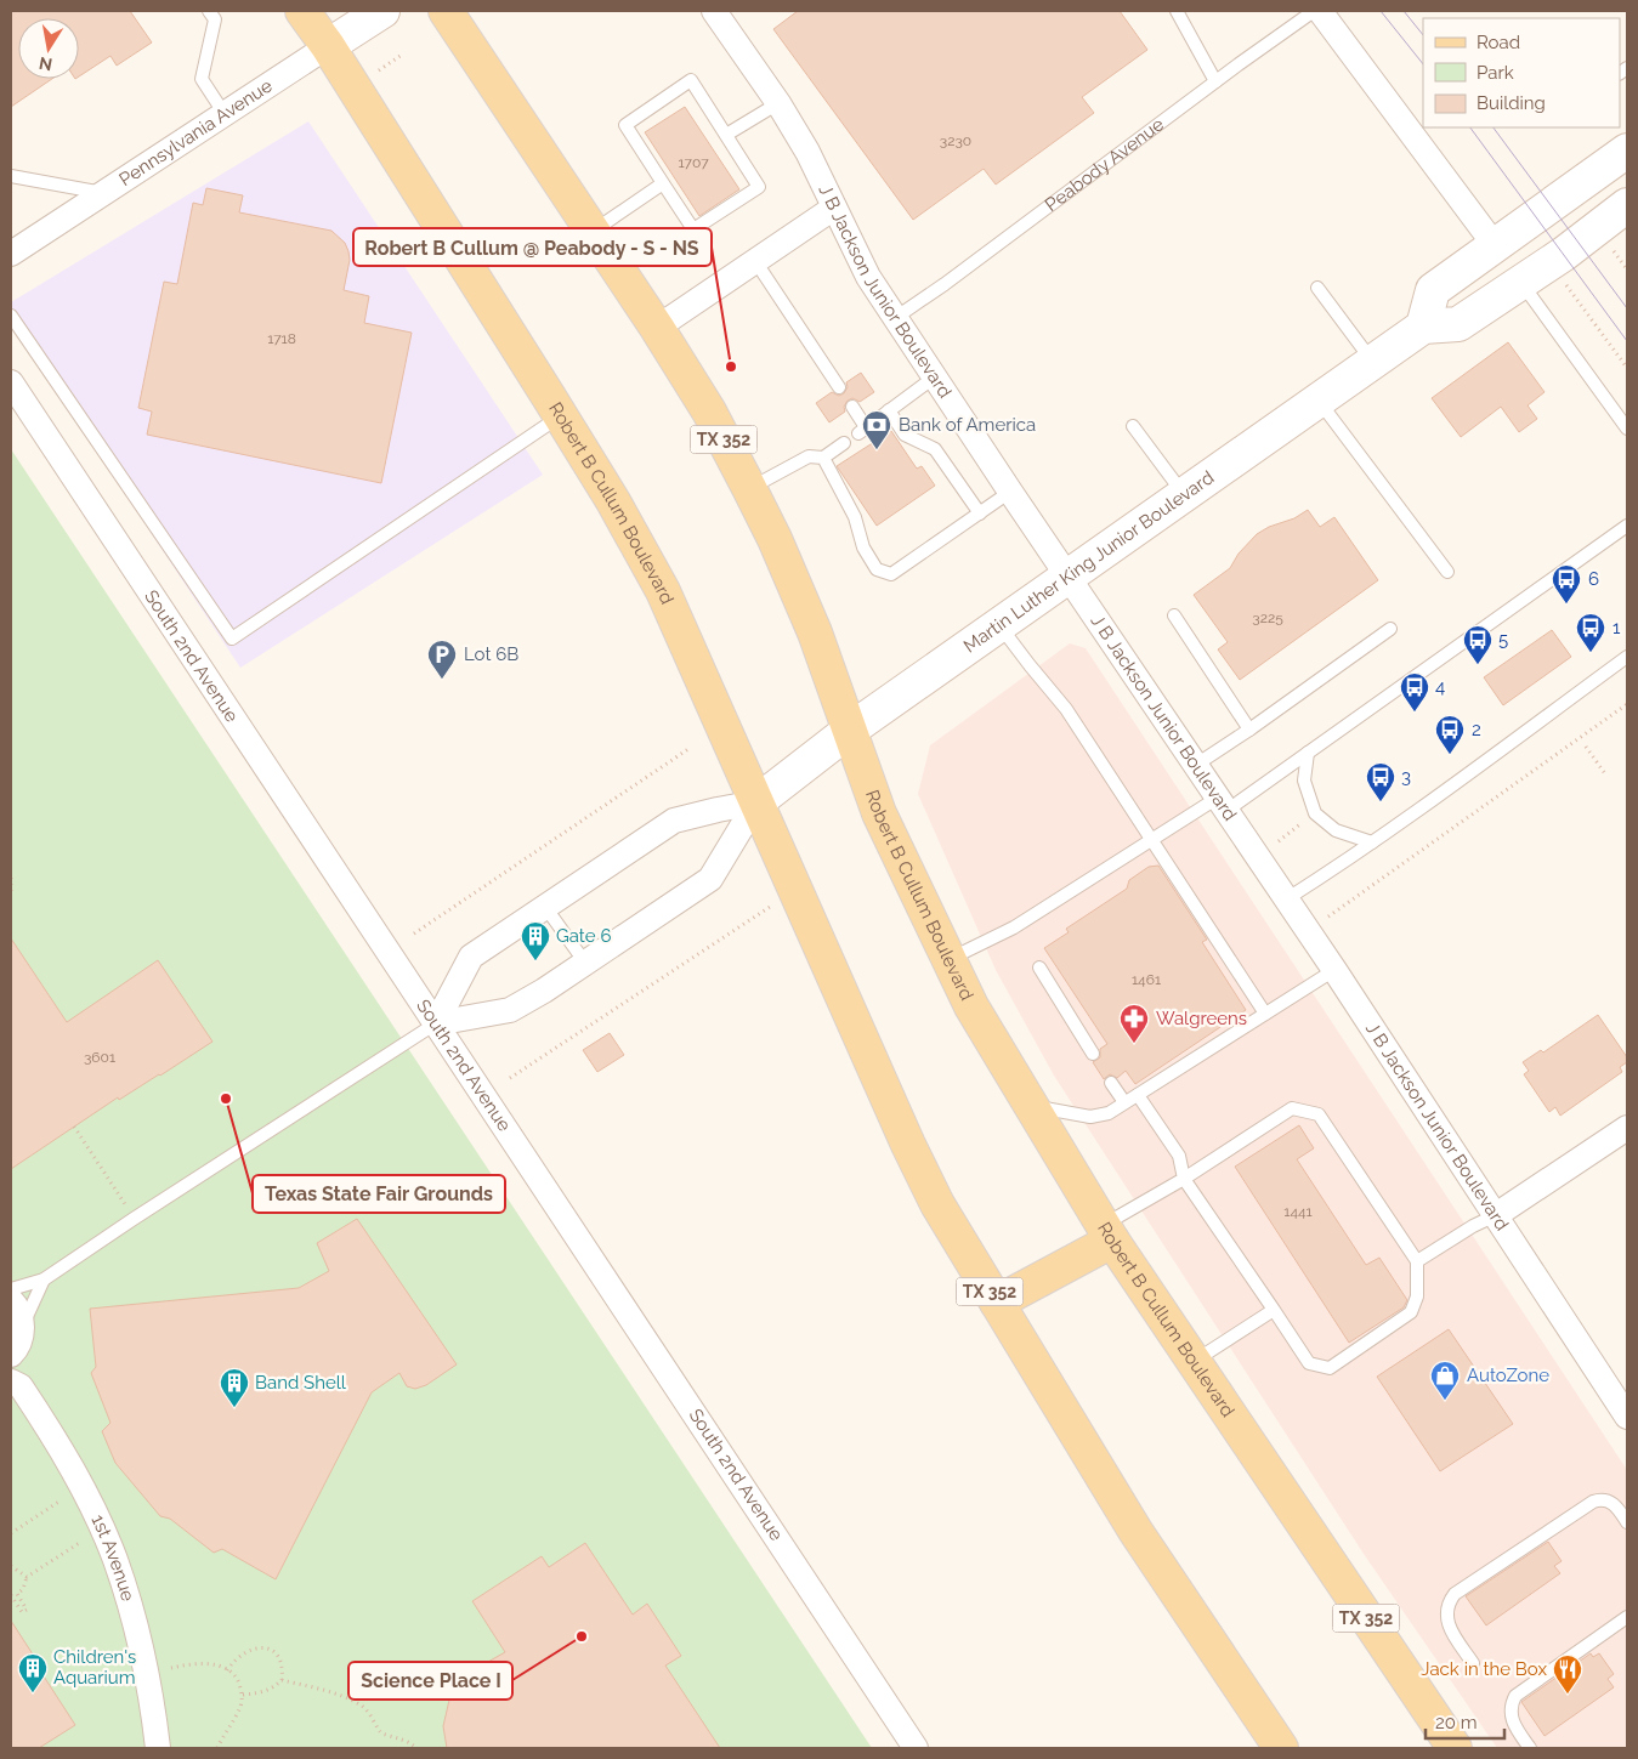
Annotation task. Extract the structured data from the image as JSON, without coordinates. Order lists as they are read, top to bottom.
{
  "streets": {
    "main road": [
      "Pennsylvania Avenue",
      "TX 352",
      "Robert B Cullum Boulevard",
      "Martin Luther King Junior Boulevard"
    ],
    "street": ["J B Jackson Junior Boulevard", "South 2nd Avenue", "1st Avenue"],
    "lane": ["Peabody Avenue"]
  },
  "crossings": [
    ["Pennsylvania Avenue", "Robert B Cullum Boulevard"],
    ["Peabody Avenue", "J B Jackson Junior Boulevard"],
    ["J B Jackson Junior Boulevard", "Martin Luther King Junior Boulevard"],
    ["Robert B Cullum Boulevard", "Martin Luther King Junior Boulevard"],
    ["Martin Luther King Junior Boulevard", "South 2nd Avenue"]
  ],
  "places": {
    "other": ["Robert B Cullum @ Peabody - S - NS", "Texas State Fair Grounds", "Science Place I"],
    "bank": ["Bank of America"],
    "bus stop": [
      "6",
      "1",
      "5",
      "4",
      "2",
      "3"
    ],
    "parking": ["Lot 6B"],
    "building": ["Gate 6", "Band Shell", "Children's Aquarium"],
    "pharmacy": ["Walgreens"],
    "shop": ["AutoZone"],
    "restaurant": ["Jack in the Box"]
  },
  "house_numbers": [
    "3230",
    "1707",
    "1718",
    "3225",
    "1461",
    "3601",
    "1441"
  ],
  "legend": ["Road", "Park", "Building"],
  "scale_bar": "20 m",
  "north": "bottom"
}
